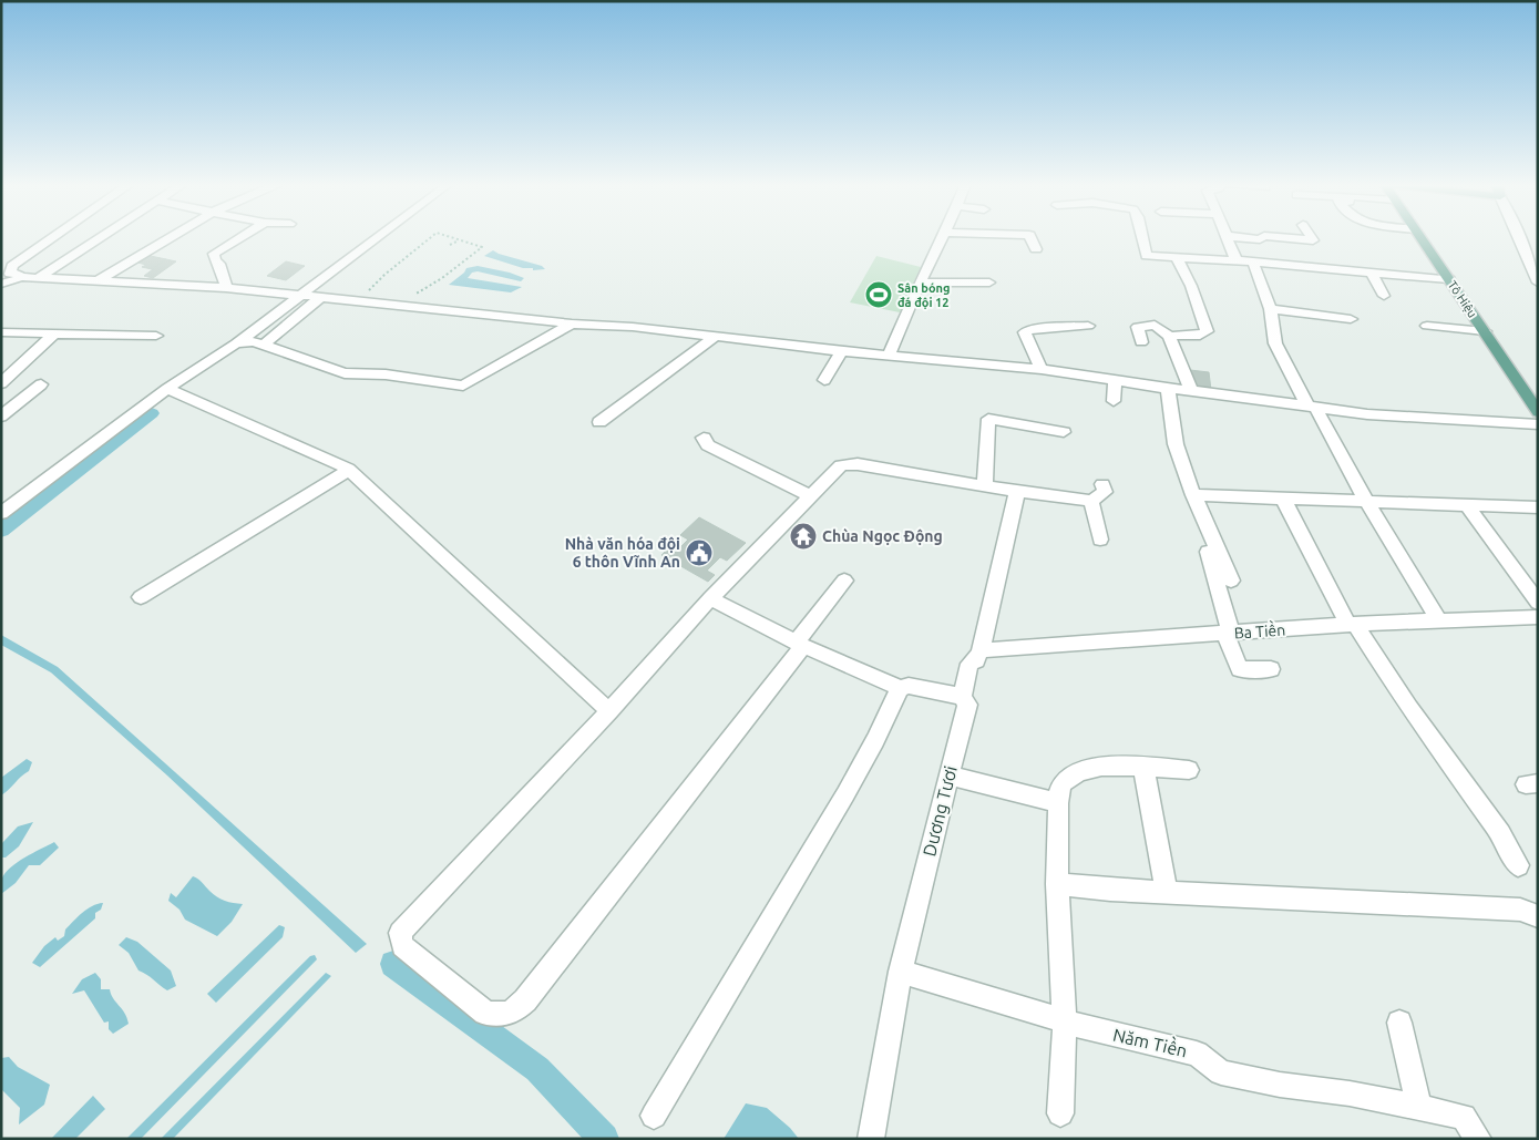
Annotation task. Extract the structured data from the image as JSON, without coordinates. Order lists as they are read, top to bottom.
{
  "streets": {
    "main road": ["Tô Hiệu"],
    "street": ["Ba Tiền", "Dương Tươi", "Năm Tiền"]
  },
  "crossings": [
    ["Ba Tiền", "Dương Tươi"],
    ["Dương Tươi", "Năm Tiền"]
  ],
  "places": {
    "sports": ["Sân bóng đá đội 12"],
    "temple": ["Chùa Ngọc Động"],
    "public building": ["Nhà văn hóa đội 6 thôn Vĩnh An"]
  }
}
